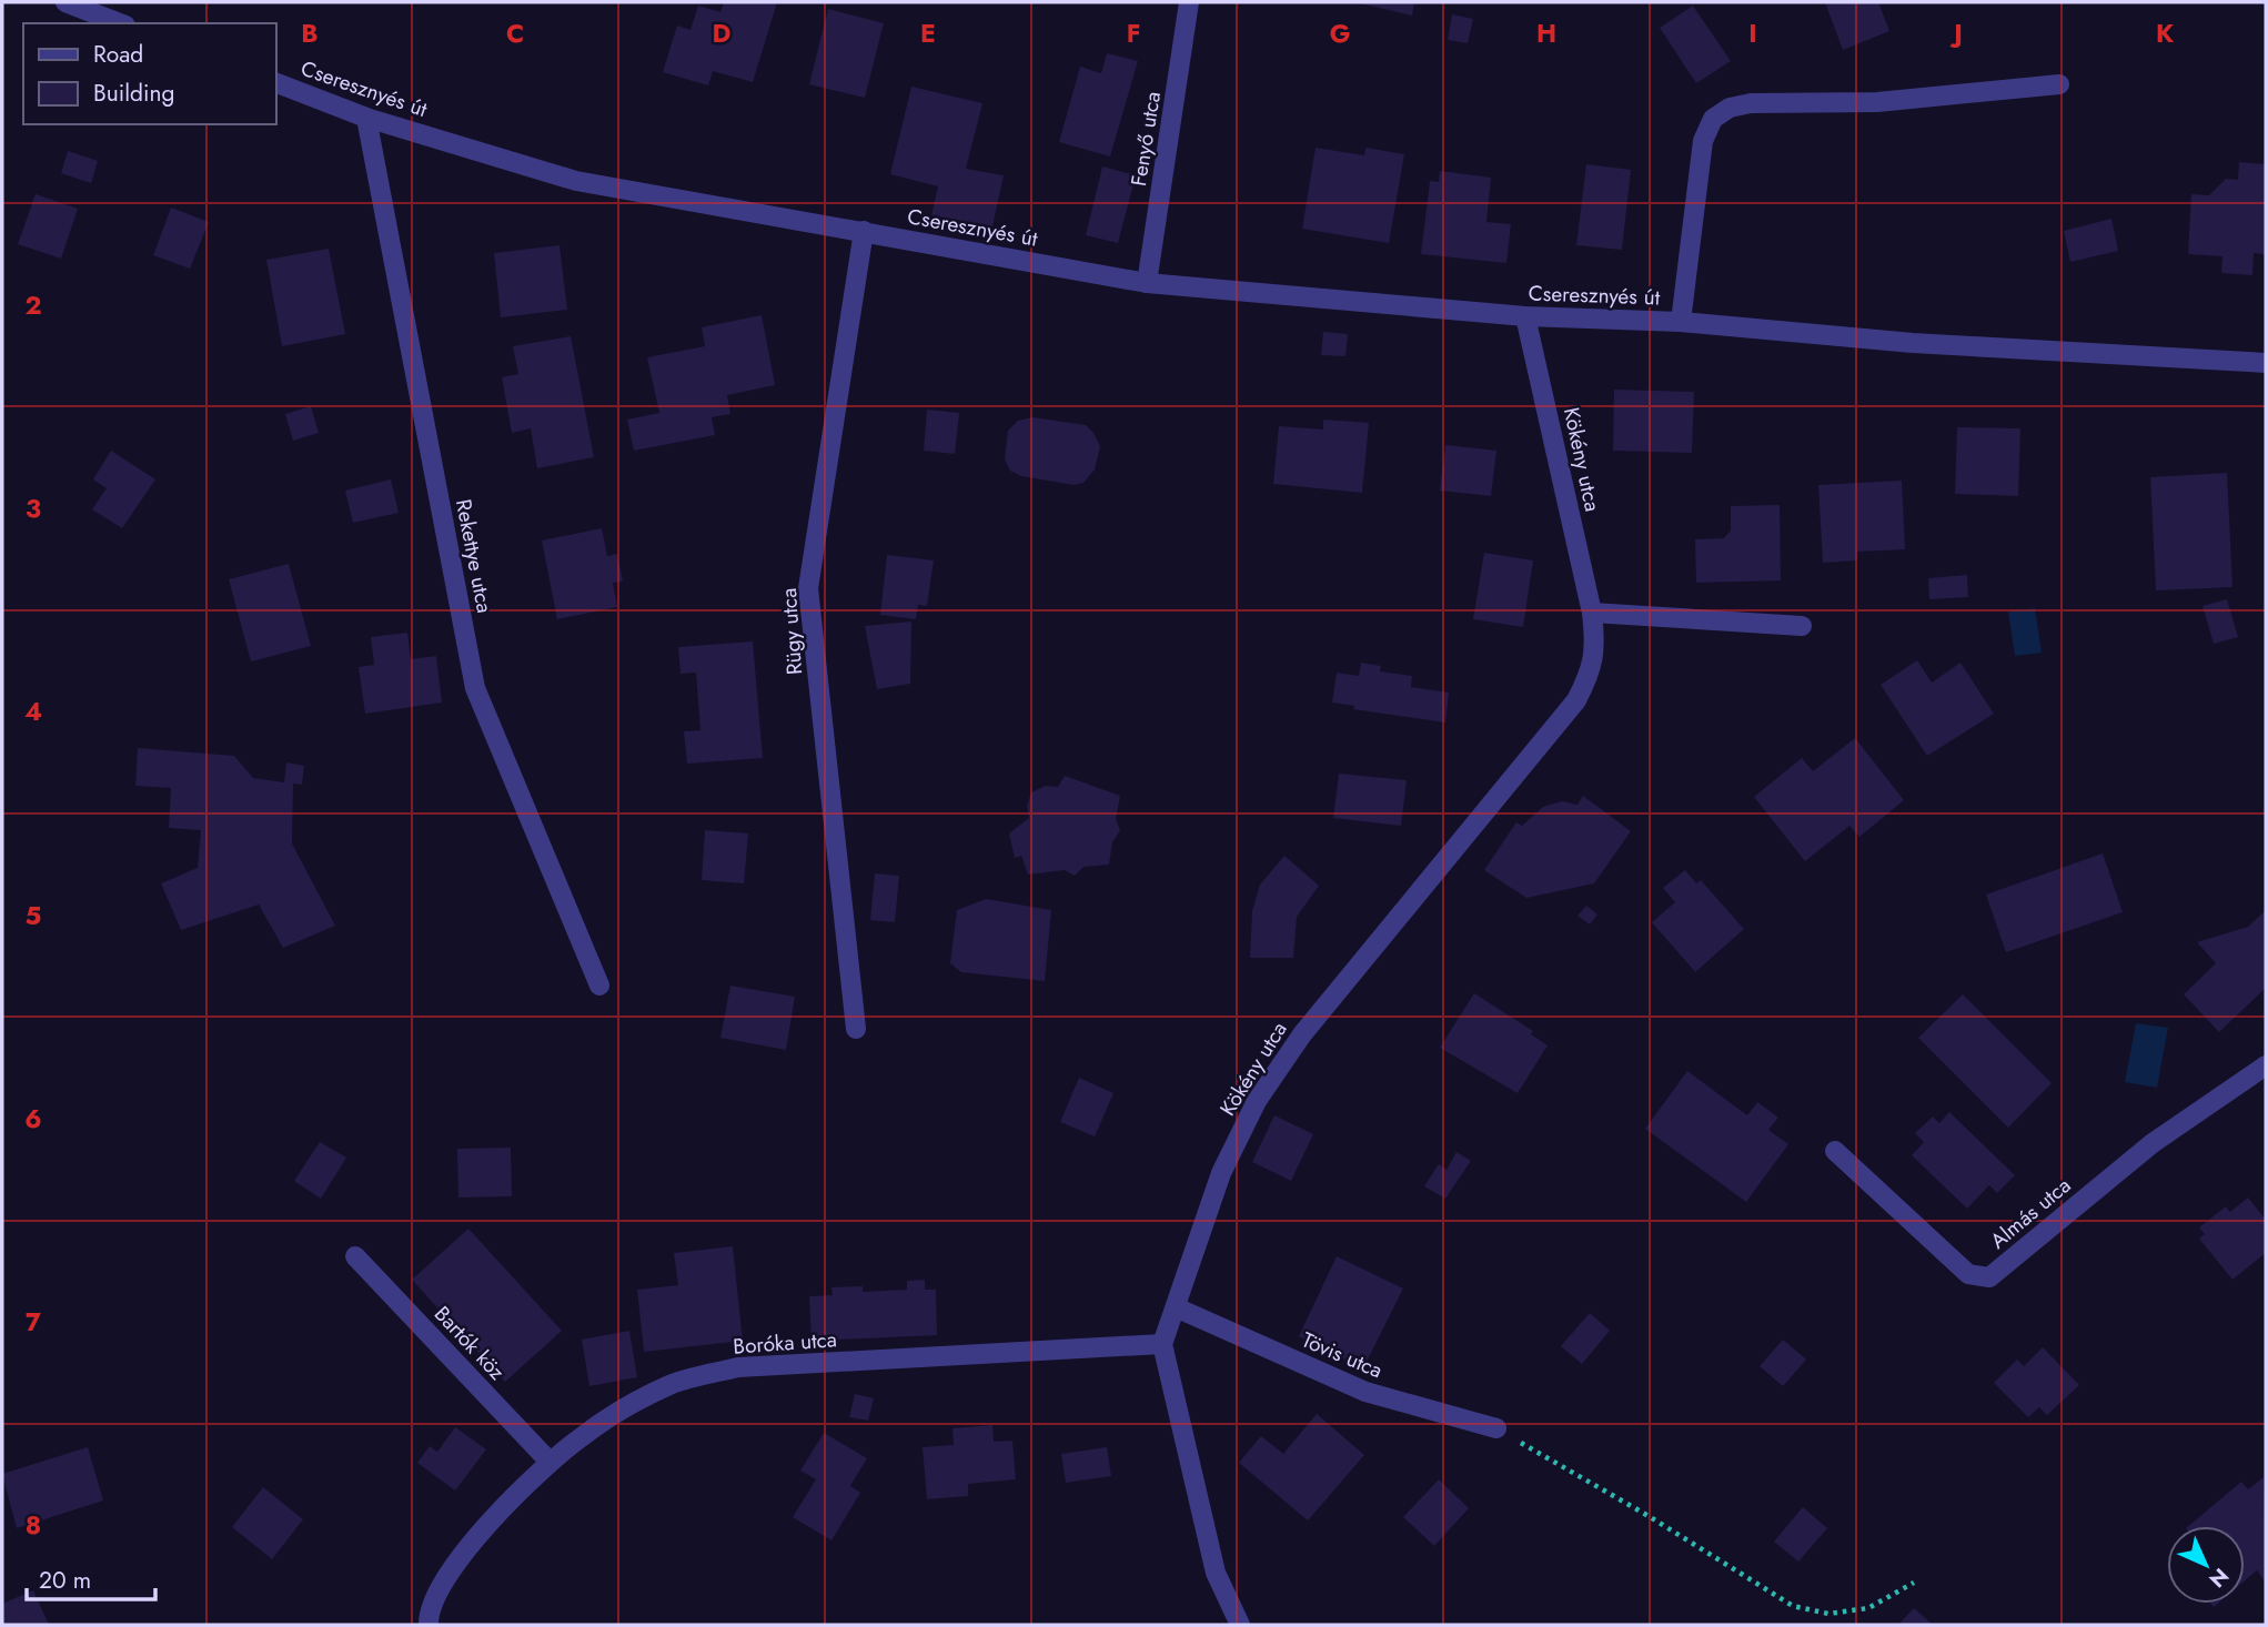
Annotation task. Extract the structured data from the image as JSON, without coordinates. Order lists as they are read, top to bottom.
{
  "streets": {
    "street": [
      "Cseresznyés út",
      "Fenyő utca",
      "Kökény utca",
      "Rekettye utca",
      "Rügy utca",
      "Almás utca",
      "Bartók köz",
      "Boróka utca",
      "Tövis utca"
    ]
  },
  "crossings": [
    ["Cseresznyés út", "Fenyő utca"],
    ["Cseresznyés út", "Kökény utca"],
    ["Cseresznyés út", "Rekettye utca"],
    ["Cseresznyés út", "Rügy utca"],
    ["Kökény utca", "Boróka utca"],
    ["Kökény utca", "Tövis utca"],
    ["Bartók köz", "Boróka utca"]
  ],
  "legend": ["Road", "Building"],
  "scale_bar": "20 m",
  "north": "bottom right",
  "grid": {
    "columns": [
      "B",
      "C",
      "D",
      "E",
      "F",
      "G",
      "H",
      "I",
      "J",
      "K"
    ],
    "rows": [
      "2",
      "3",
      "4",
      "5",
      "6",
      "7",
      "8"
    ]
  }
}
